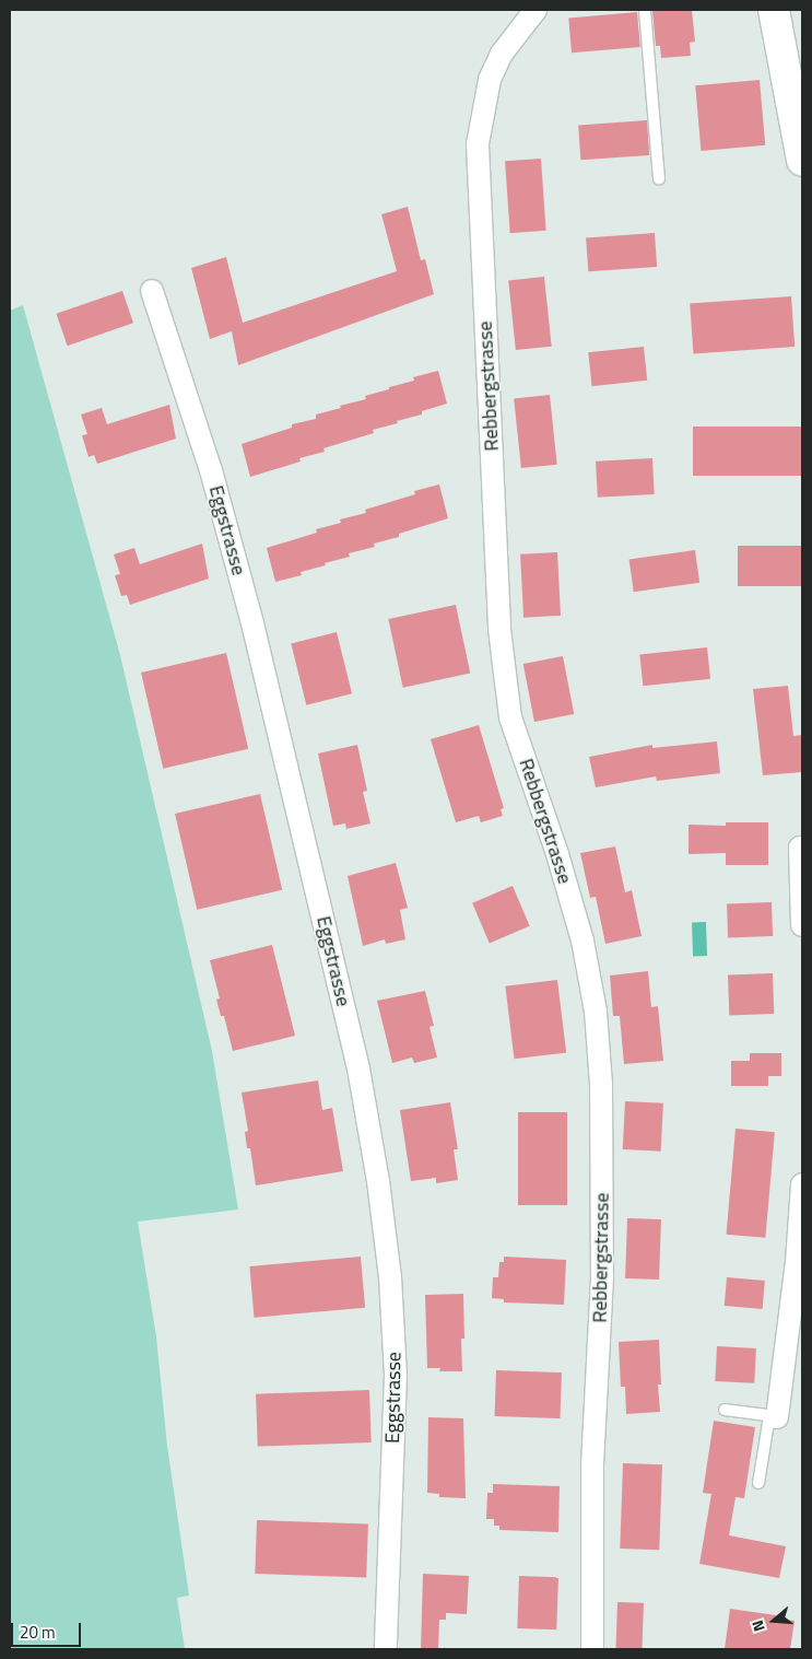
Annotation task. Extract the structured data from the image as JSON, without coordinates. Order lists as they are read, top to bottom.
{
  "streets": {
    "street": ["Rebbergstrasse", "Eggstrasse"]
  },
  "scale_bar": "20 m",
  "north": "left"
}
